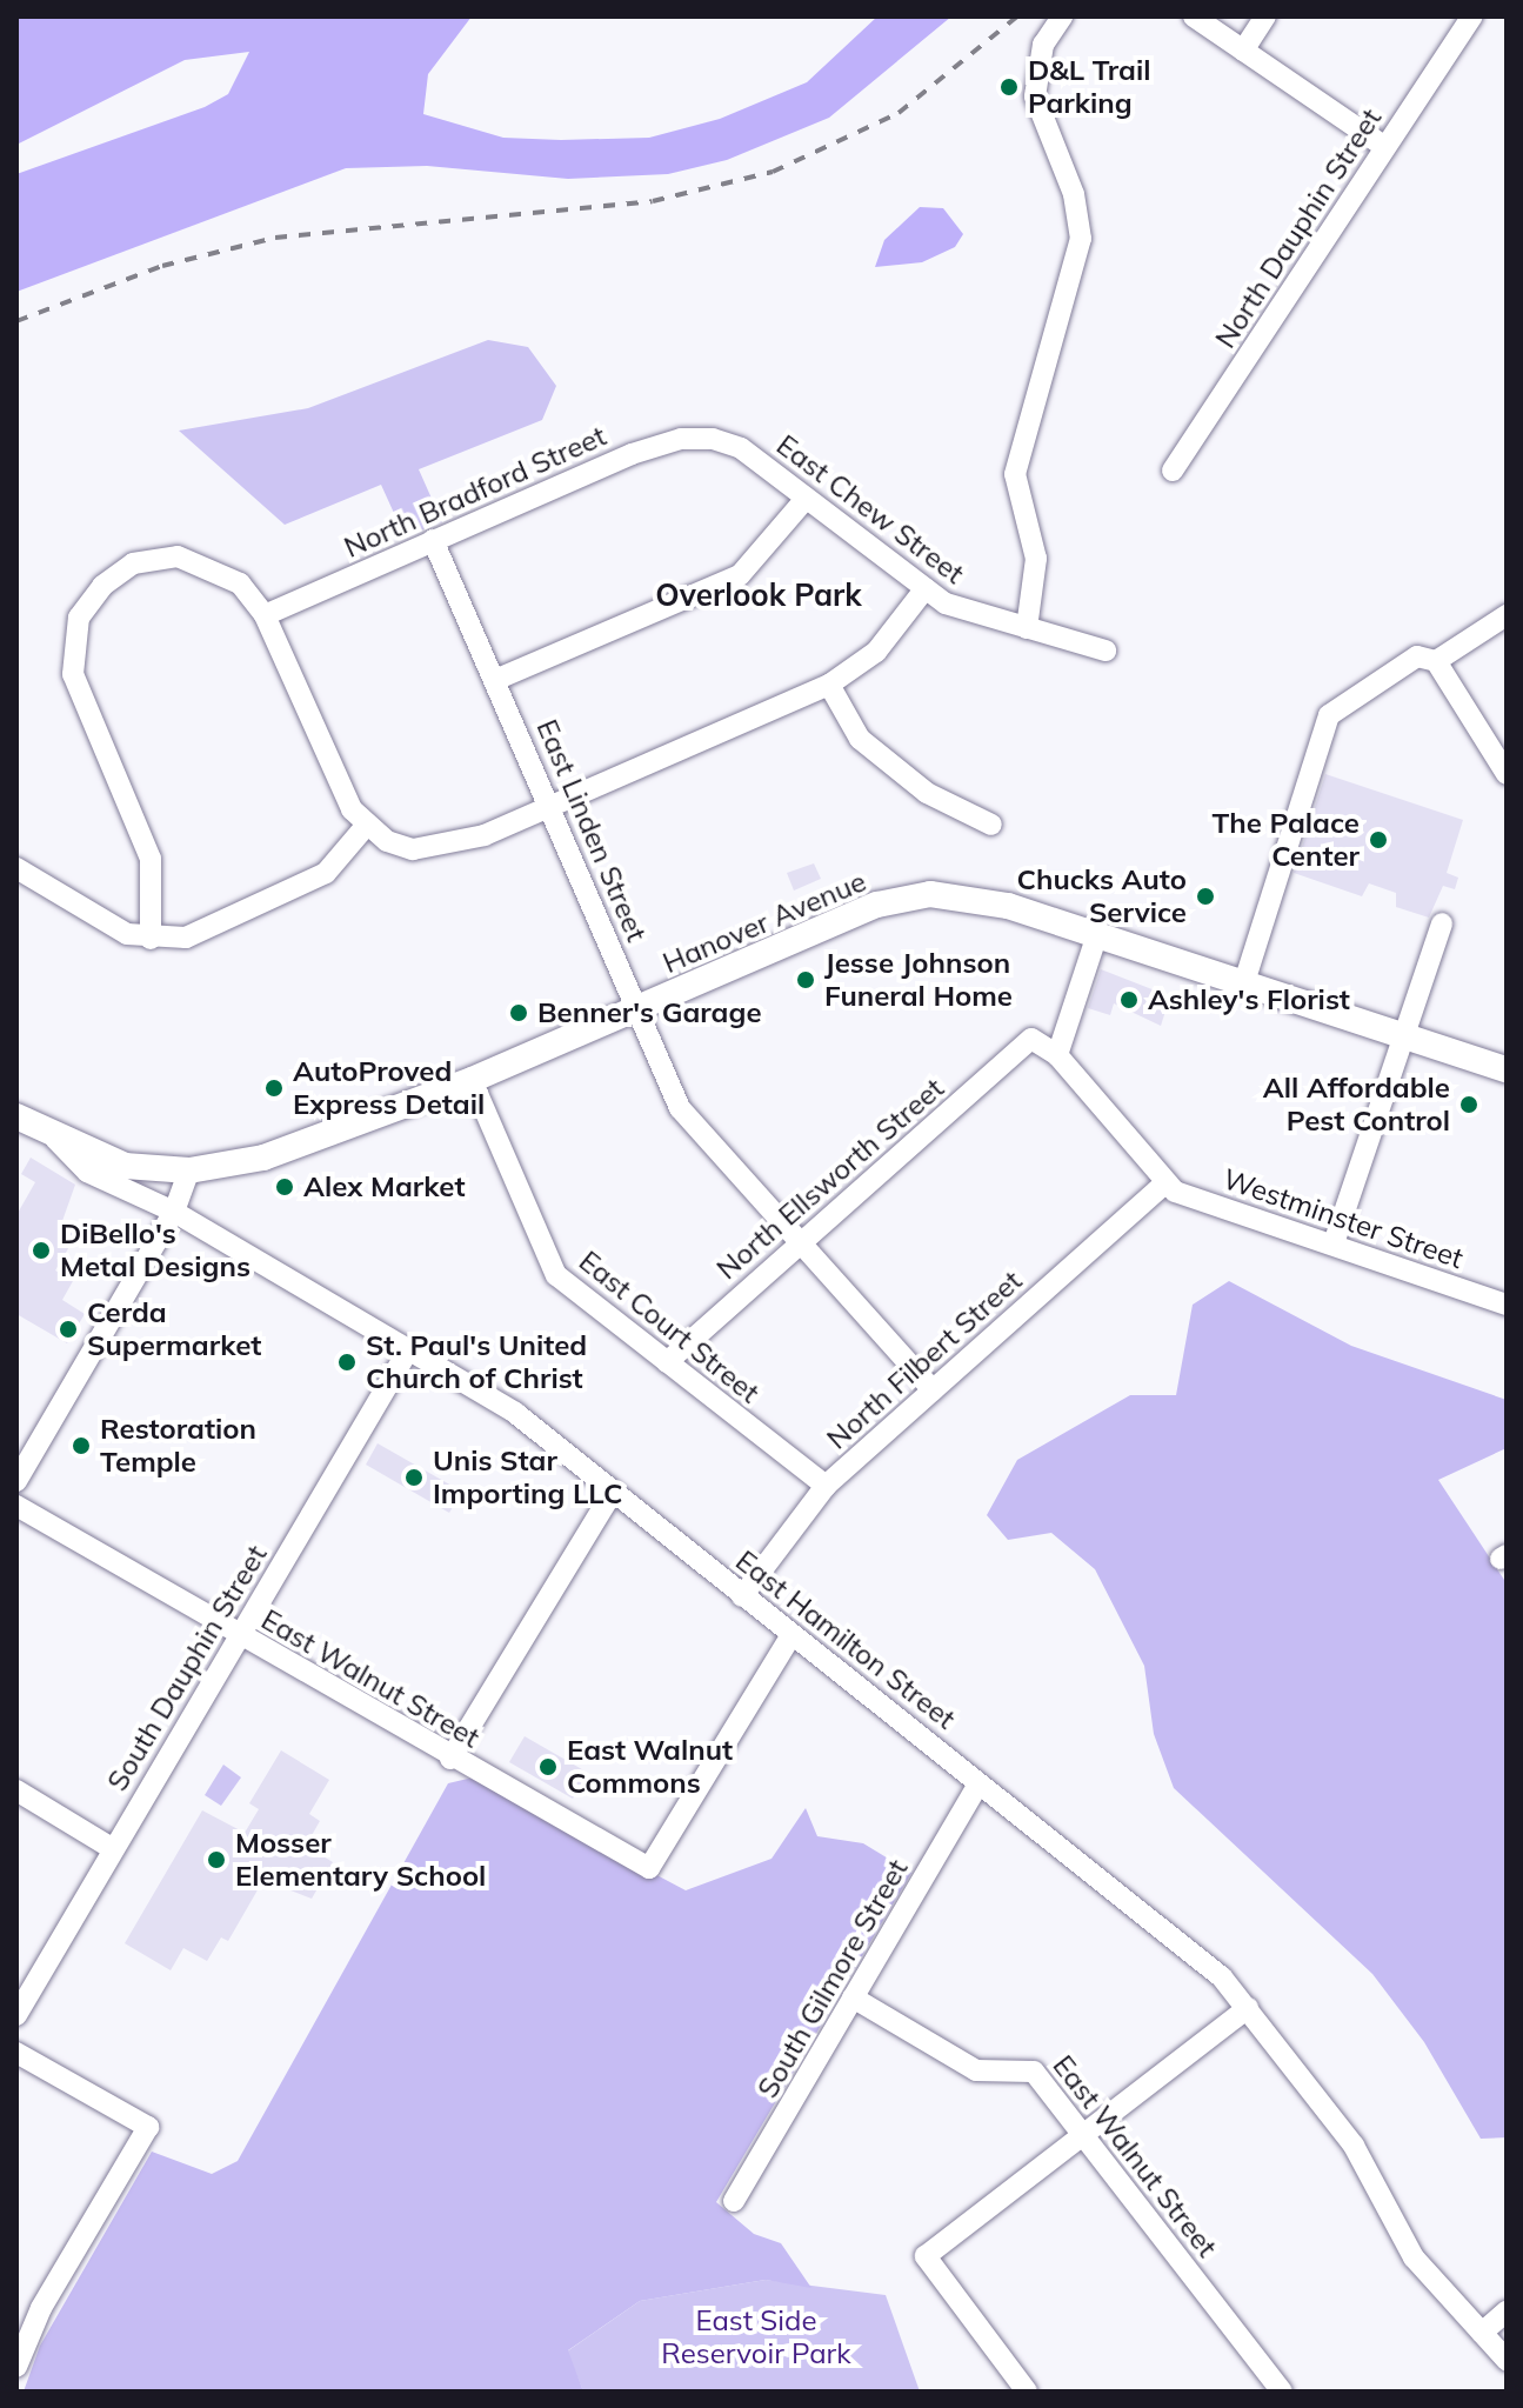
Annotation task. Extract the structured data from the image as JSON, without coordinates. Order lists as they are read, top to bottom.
{
  "streets": {
    "main road": ["Hanover Avenue", "East Hamilton Street"],
    "street": [
      "North Dauphin Street",
      "North Bradford Street",
      "East Chew Street",
      "East Linden Street",
      "North Ellsworth Street",
      "Westminster Street",
      "East Court Street",
      "North Filbert Street",
      "South Dauphin Street",
      "East Walnut Street",
      "South Gilmore Street"
    ]
  },
  "crossings": [
    ["North Bradford Street", "East Chew Street"],
    ["North Bradford Street", "East Linden Street"],
    ["East Linden Street", "Hanover Avenue"],
    ["East Linden Street", "North Ellsworth Street"],
    ["East Linden Street", "North Filbert Street"],
    ["Hanover Avenue", "East Court Street"],
    ["Hanover Avenue", "East Hamilton Street"],
    ["North Ellsworth Street", "East Court Street"],
    ["Westminster Street", "North Filbert Street"],
    ["East Court Street", "North Filbert Street"],
    ["North Filbert Street", "East Hamilton Street"],
    ["East Hamilton Street", "South Dauphin Street"],
    ["East Hamilton Street", "East Walnut Street"],
    ["East Hamilton Street", "South Gilmore Street"],
    ["South Dauphin Street", "East Walnut Street"],
    ["East Walnut Street", "South Gilmore Street"]
  ],
  "districts": ["Overlook Park"],
  "parks": ["East Side Reservoir Park"],
  "places": [
    "D&L Trail Parking",
    "The Palace Center",
    "Chucks Auto Service",
    "Jesse Johnson Funeral Home",
    "Ashley's Florist",
    "Benner's Garage",
    "AutoProved Express Detail",
    "All Affordable Pest Control",
    "Alex Market",
    "DiBello's Metal Designs",
    "Cerda Supermarket",
    "St. Paul's United Church of Christ",
    "Restoration Temple",
    "Unis Star Importing LLC",
    "East Walnut Commons",
    "Mosser Elementary School"
  ]
}
